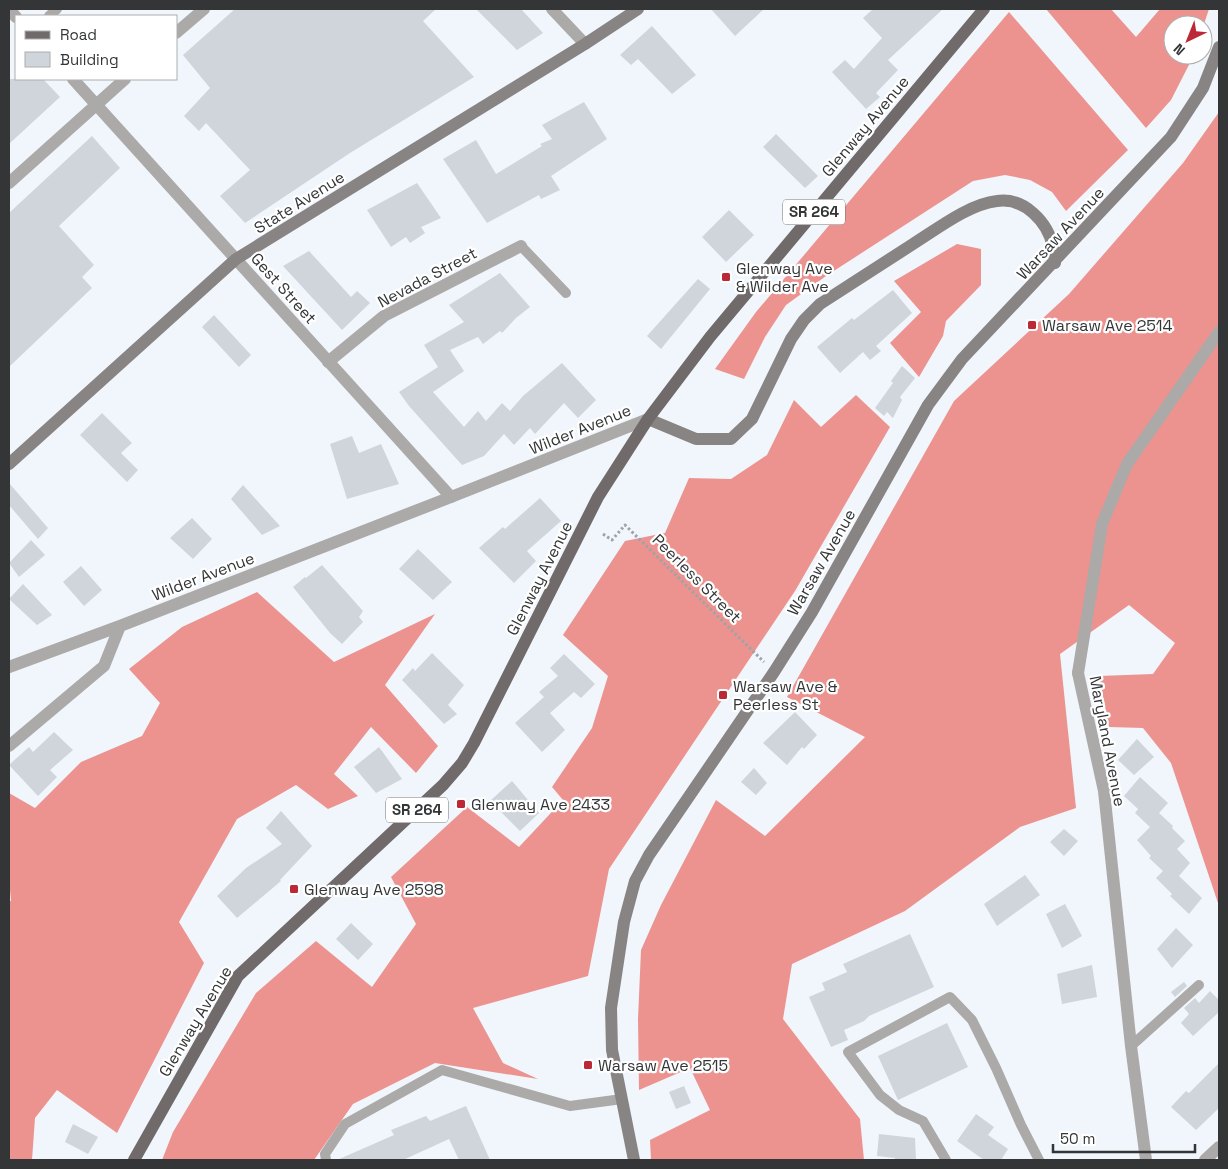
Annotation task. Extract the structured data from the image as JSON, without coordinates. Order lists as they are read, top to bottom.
{
  "streets": {
    "main road": [
      "Glenway Avenue",
      "State Avenue",
      "SR 264",
      "Warsaw Avenue",
      "Wilder Avenue"
    ],
    "street": ["Nevada Street", "Gest Street", "Maryland Avenue"],
    "path": ["Peerless Street"]
  },
  "crossings": [
    ["Glenway Avenue", "Wilder Avenue"],
    ["State Avenue", "Gest Street"],
    ["Warsaw Avenue", "Wilder Avenue"],
    ["Warsaw Avenue", "Peerless Street"],
    ["Nevada Street", "Gest Street"],
    ["Gest Street", "Wilder Avenue"]
  ],
  "places": {
    "transit": [
      "Glenway Ave & Wilder Ave",
      "Warsaw Ave 2514",
      "Warsaw Ave & Peerless St",
      "Glenway Ave 2433",
      "Glenway Ave 2598",
      "Warsaw Ave 2515"
    ]
  },
  "legend": ["Road", "Building"],
  "scale_bar": "50 m",
  "north": "bottom left"
}
